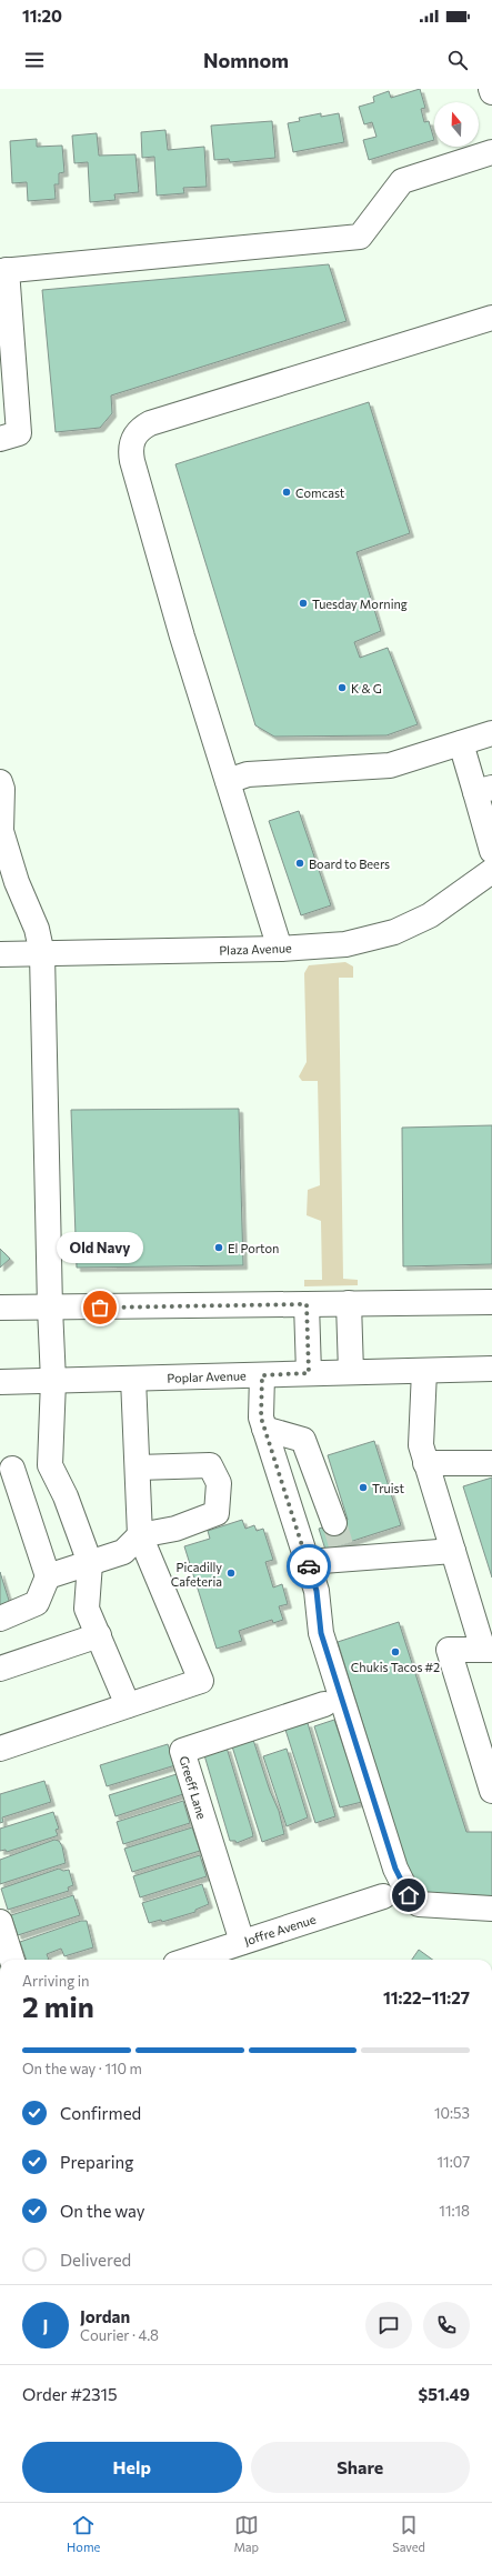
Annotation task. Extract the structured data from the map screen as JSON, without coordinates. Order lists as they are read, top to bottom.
{
  "streets": {
    "street": [
      "Plaza Avenue",
      "Poplar Avenue",
      "Greeff Lane",
      "Joffre Avenue"
    ]
  },
  "crossings": [
    ["Greeff Lane", "Joffre Avenue"]
  ],
  "places": [
    "Comcast",
    "Tuesday Morning",
    "K & G",
    "Board to Beers",
    "El Porton",
    "Old Navy",
    "Truist",
    "Picadilly Cafeteria",
    "Chukis Tacos #2"
  ],
  "north": "top",
  "page": {
    "status": "11:20",
    "header": "Nomnom",
    "bubble": "Old Navy",
    "heading": ["2 min", "Arriving in", "11:22–11:27"],
    "panel": [
      "Jordan",
      "Courier · 4.8",
      "Order #2315",
      "$51.49"
    ],
    "bar": "On the way · 110 m",
    "list": [
      ["Confirmed", "10:53"],
      ["Preparing", "11:07"],
      ["On the way", "11:18"],
      "Delivered"
    ],
    "round": "J",
    "buttons": ["Help", "Share"],
    "tabs": ["Home", "Map", "Saved"]
  }
}
